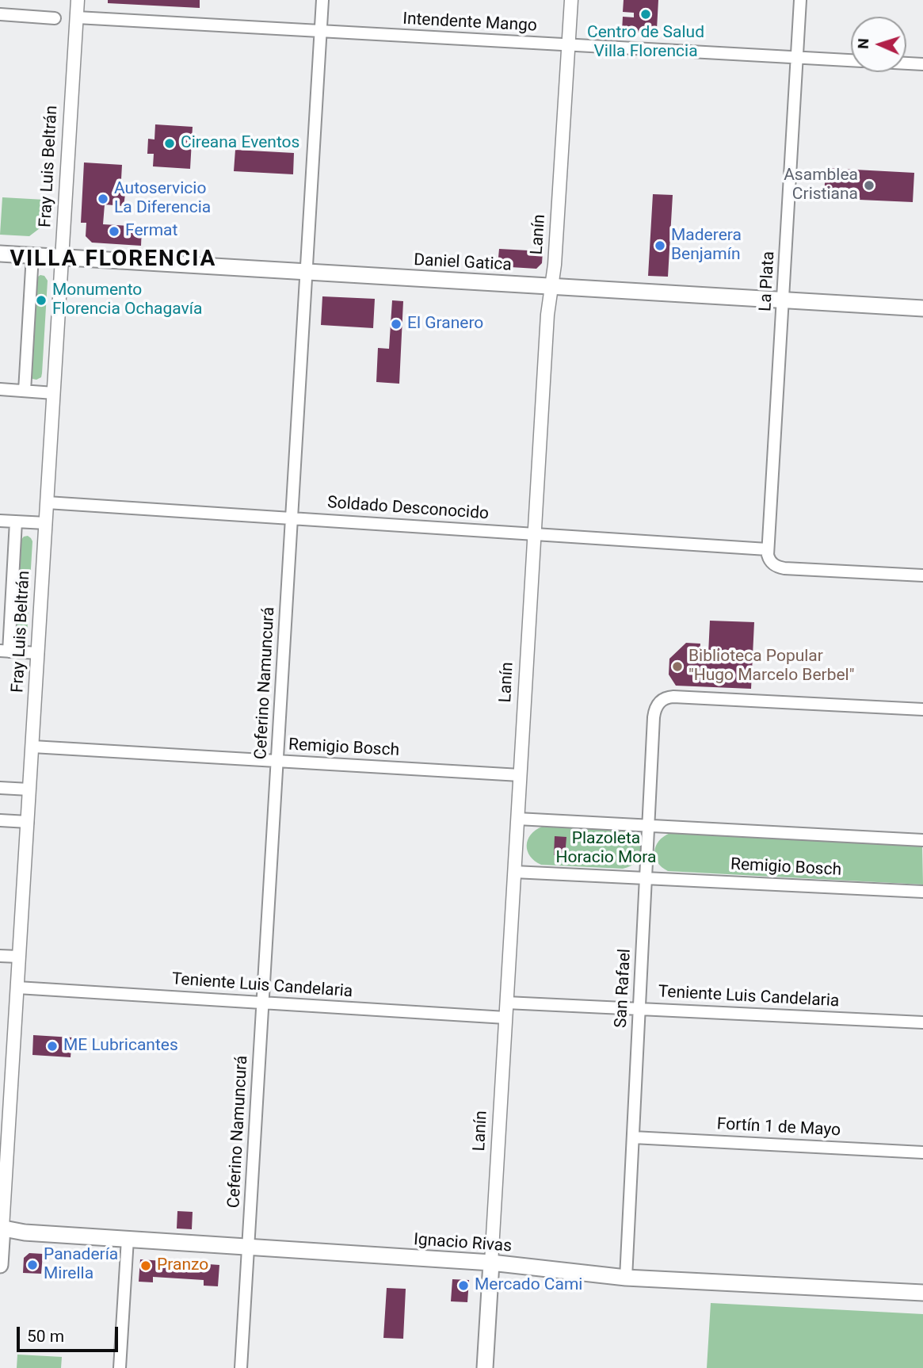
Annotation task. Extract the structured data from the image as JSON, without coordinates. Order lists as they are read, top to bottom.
{
  "streets": {
    "main road": [
      "Fray Luis Beltrán",
      "Lanín",
      "Daniel Gatica",
      "Ignacio Rivas"
    ],
    "street": [
      "Intendente Mango",
      "La Plata",
      "Soldado Desconocido",
      "Ceferino Namuncurá",
      "Remigio Bosch",
      "Teniente Luis Candelaria",
      "San Rafael",
      "Fortín 1 de Mayo"
    ]
  },
  "crossings": [
    ["Intendente Mango", "Fray Luis Beltrán"],
    ["Intendente Mango", "Lanín"],
    ["Intendente Mango", "La Plata"],
    ["Intendente Mango", "Ceferino Namuncurá"],
    ["Fray Luis Beltrán", "Daniel Gatica"],
    ["Fray Luis Beltrán", "Soldado Desconocido"],
    ["Fray Luis Beltrán", "Remigio Bosch"],
    ["Fray Luis Beltrán", "Teniente Luis Candelaria"],
    ["Fray Luis Beltrán", "Ignacio Rivas"],
    ["Lanín", "Daniel Gatica"],
    ["Lanín", "Soldado Desconocido"],
    ["Lanín", "Remigio Bosch"],
    ["Lanín", "Teniente Luis Candelaria"],
    ["Lanín", "Ignacio Rivas"],
    ["Daniel Gatica", "La Plata"],
    ["Daniel Gatica", "Ceferino Namuncurá"],
    ["La Plata", "Soldado Desconocido"],
    ["Soldado Desconocido", "Ceferino Namuncurá"],
    ["Ceferino Namuncurá", "Remigio Bosch"],
    ["Ceferino Namuncurá", "Teniente Luis Candelaria"],
    ["Ceferino Namuncurá", "Ignacio Rivas"],
    ["Remigio Bosch", "San Rafael"],
    ["Teniente Luis Candelaria", "San Rafael"],
    ["San Rafael", "Fortín 1 de Mayo"],
    ["San Rafael", "Ignacio Rivas"]
  ],
  "districts": ["VILLA FLORENCIA"],
  "parks": ["Plazoleta Horacio Mora"],
  "places": [
    "Centro de Salud Villa Florencia",
    "Cireana Eventos",
    "Asamblea Cristiana",
    "Autoservicio La Diferencia",
    "Fermat",
    "Maderera Benjamín",
    "Monumento Florencia Ochagavía",
    "El Granero",
    "Biblioteca Popular \"Hugo Marcelo Berbel\"",
    "ME Lubricantes",
    "Panadería Mirella",
    "Pranzo",
    "Mercado Cami"
  ],
  "scale_bar": "50 m",
  "north": "left"
}
